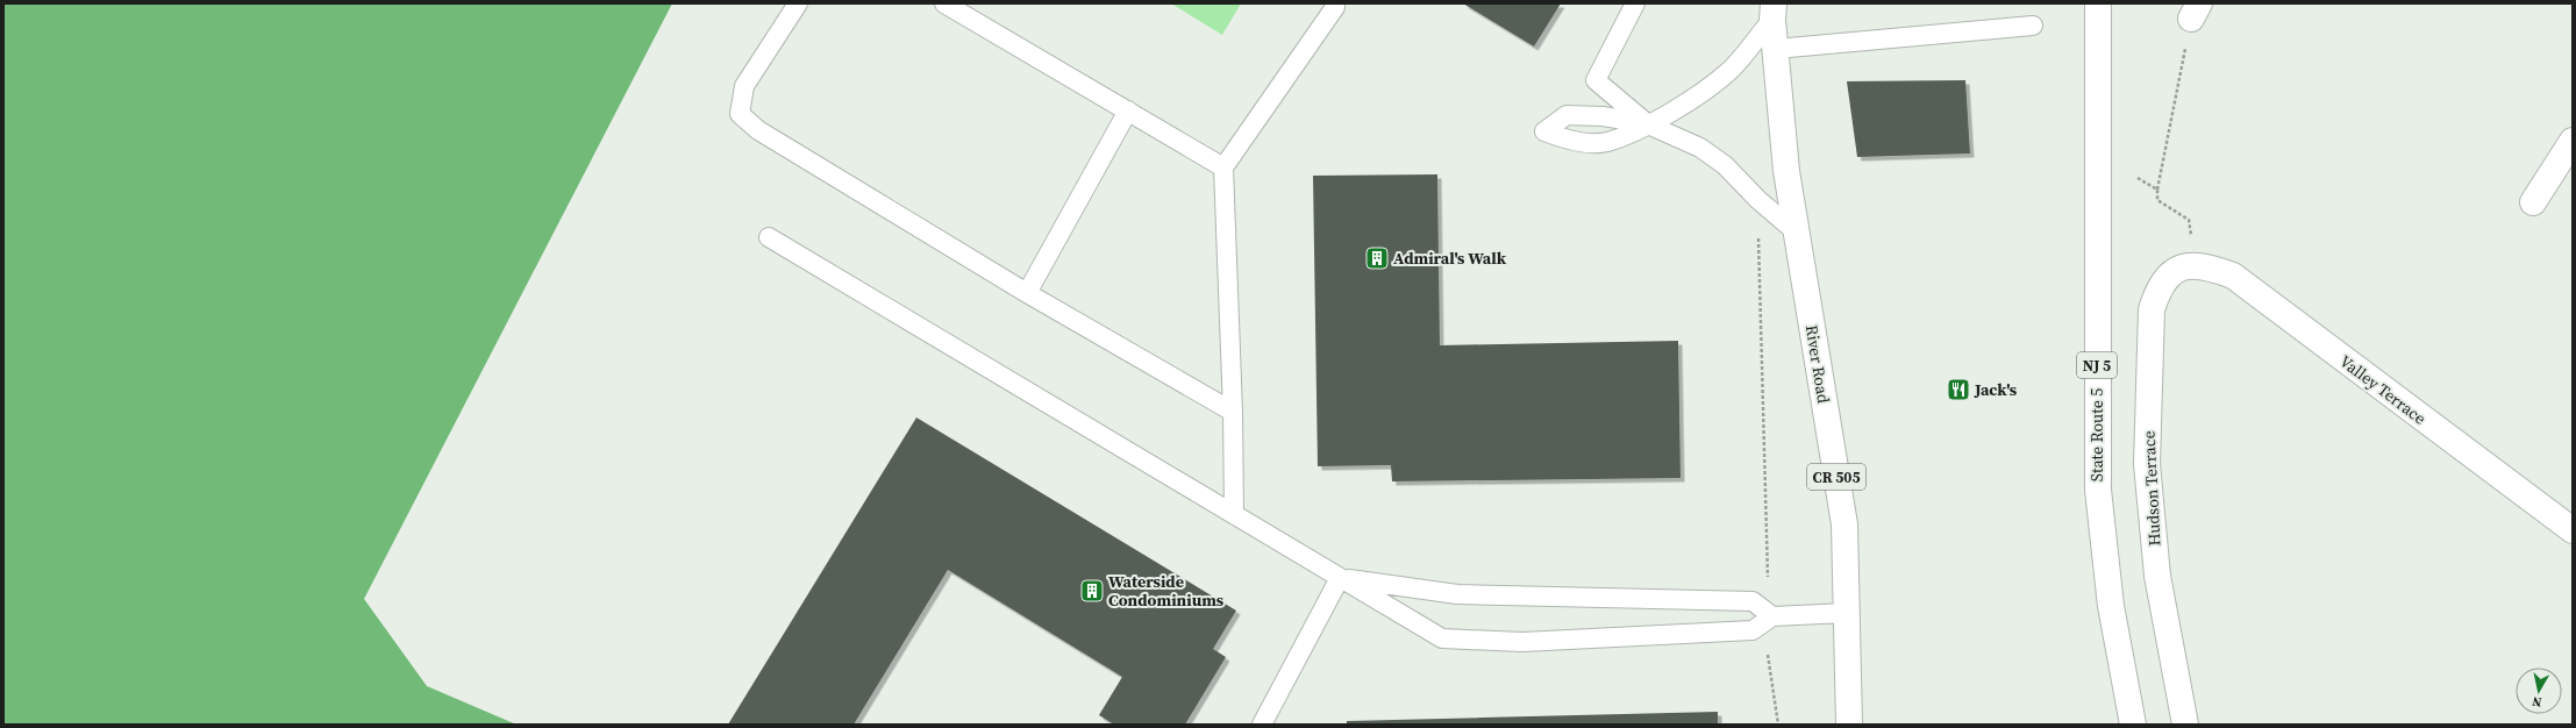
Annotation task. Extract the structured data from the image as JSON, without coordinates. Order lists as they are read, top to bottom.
{
  "streets": {
    "main road": [
      "River Road",
      "NJ 5",
      "Valley Terrace",
      "State Route 5",
      "CR 505",
      "Hudson Terrace"
    ]
  },
  "crossings": [
    ["Valley Terrace", "Hudson Terrace"]
  ],
  "places": {
    "building": ["Admiral's Walk", "Waterside Condominiums"],
    "restaurant": ["Jack's"]
  },
  "north": "bottom"
}
